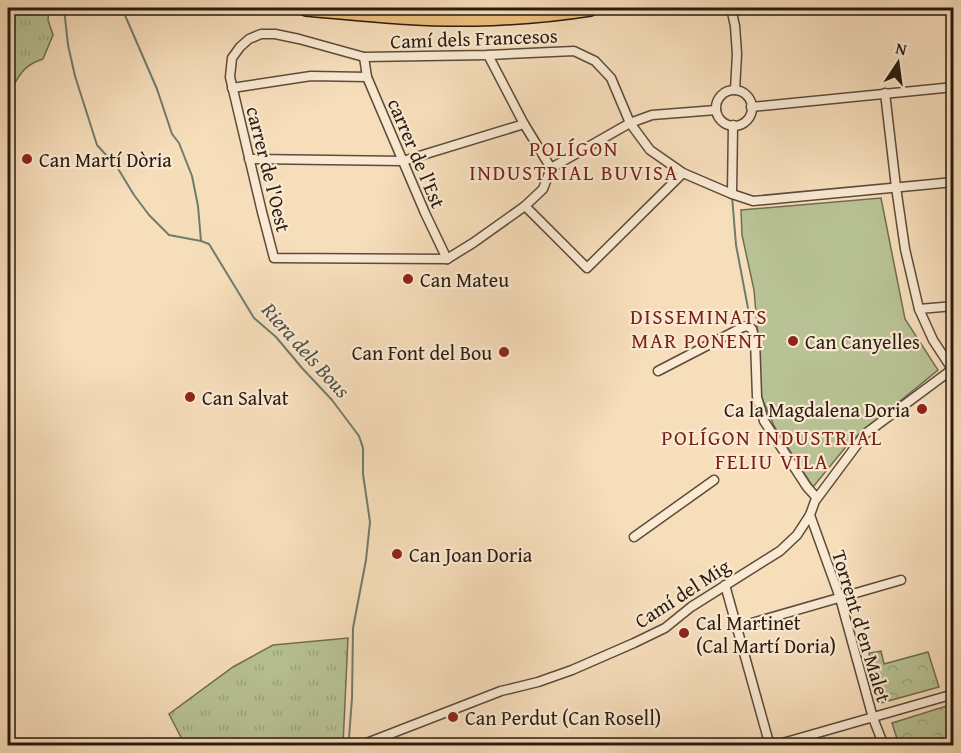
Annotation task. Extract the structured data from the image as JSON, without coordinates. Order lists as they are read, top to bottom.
{
  "streets": {
    "street": [
      "Camí dels Francesos",
      "carrer de l'Est",
      "carrer de l'Oest",
      "Camí del Mig",
      "Torrent d'en Malet"
    ]
  },
  "crossings": [
    ["Camí dels Francesos", "carrer de l'Est"],
    ["Camí dels Francesos", "carrer de l'Oest"],
    ["carrer de l'Est", "carrer de l'Oest"],
    ["Camí del Mig", "Torrent d'en Malet"]
  ],
  "districts": ["POLÍGON INDUSTRIAL BUVISA", "DISSEMINATS MAR PONENT", "POLÍGON INDUSTRIAL FELIU VILA"],
  "water": ["Riera dels Bous"],
  "places": [
    "Can Martí Dòria",
    "Can Mateu",
    "Can Canyelles",
    "Can Font del Bou",
    "Can Salvat",
    "Ca la Magdalena Doria",
    "Can Joan Doria",
    "Cal Martinet (Cal Martí Doria)",
    "Can Perdut (Can Rosell)"
  ],
  "north": "top"
}
